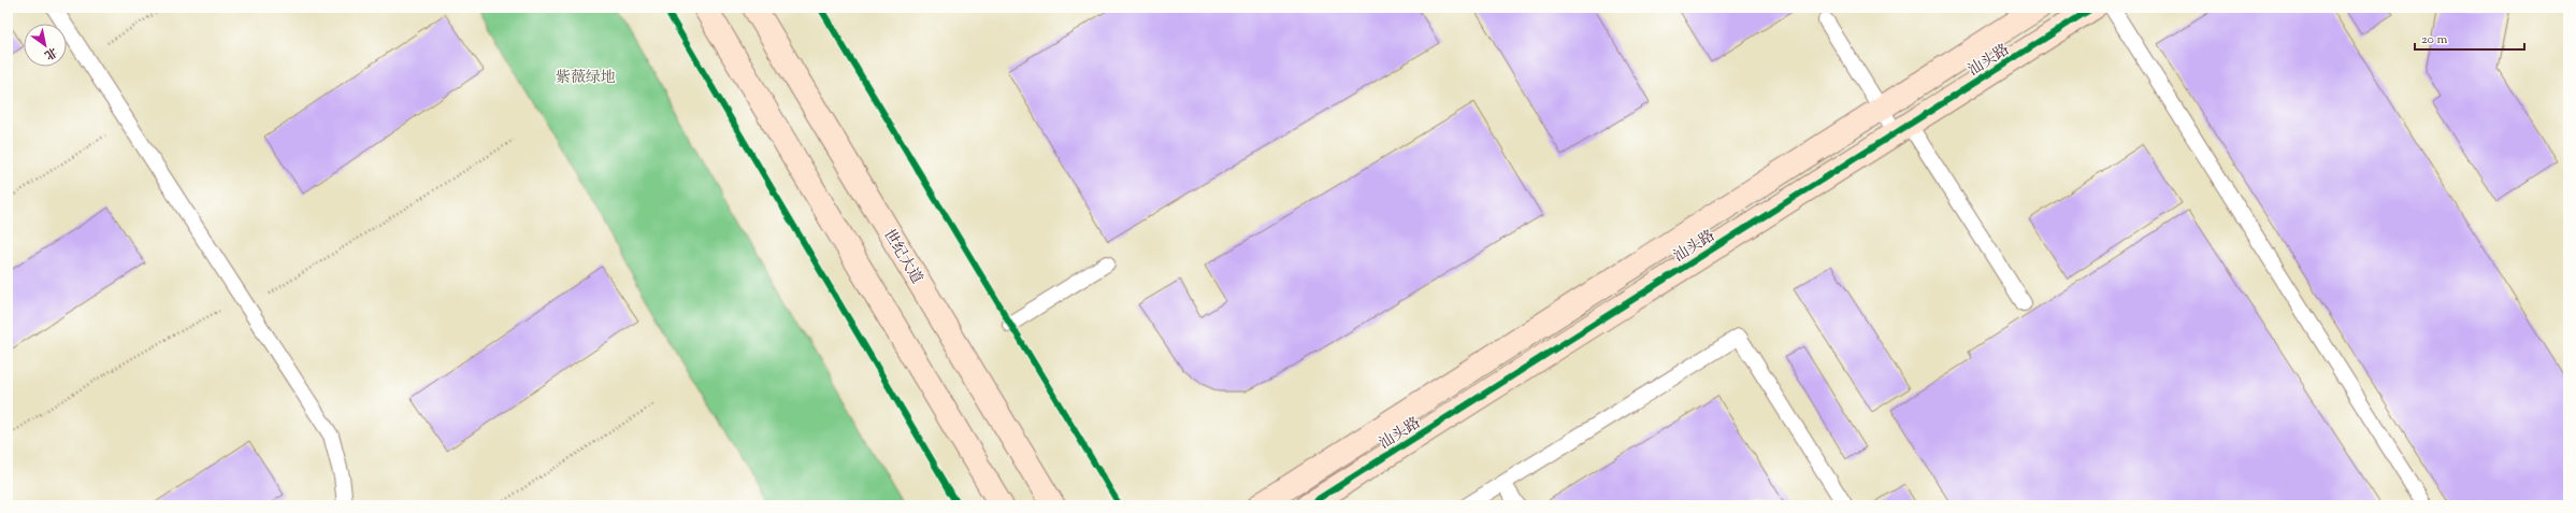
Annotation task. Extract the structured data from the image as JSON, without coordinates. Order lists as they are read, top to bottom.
{
  "streets": {
    "street": ["汕头路", "世纪大道"]
  },
  "parks": ["紫薇绿地"],
  "scale_bar": "20 m",
  "north": "bottom right"
}
